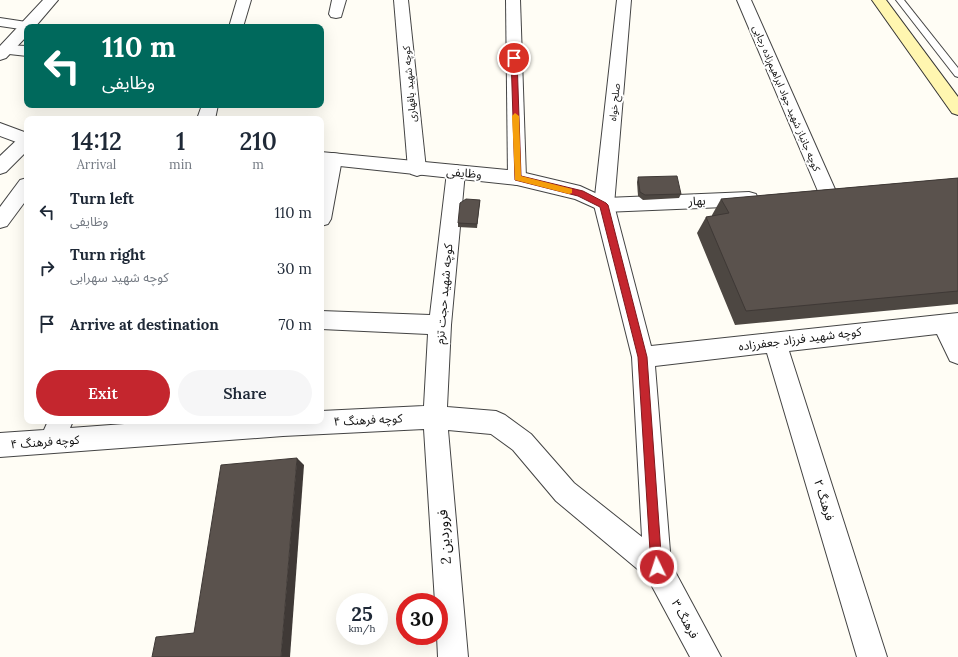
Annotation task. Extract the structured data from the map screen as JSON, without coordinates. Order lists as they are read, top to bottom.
{
  "streets": {
    "street": [
      "کوچه شهید یاقهاری",
      "کوچه جانباز شهید جواد ابراهیم‌زاده رجایی",
      "صلح خواه",
      "وظایفی",
      "بهار",
      "کوچه شهید حجت تزم",
      "کوچه شهید فرزاد جعفرزاده",
      "کوچه فرهنگ ۴",
      "فرهنگ ۲",
      "فروردین 2",
      "فرهنگ ۳"
    ]
  },
  "crossings": [
    ["کوچه شهید یاقهاری", "وظایفی"],
    ["صلح خواه", "وظایفی"],
    ["صلح خواه", "بهار"],
    ["صلح خواه", "فرهنگ ۳"],
    ["وظایفی", "بهار"],
    ["وظایفی", "کوچه شهید حجت تزم"],
    ["وظایفی", "فرهنگ ۳"],
    ["بهار", "فرهنگ ۳"],
    ["کوچه شهید حجت تزم", "کوچه فرهنگ ۴"],
    ["کوچه شهید حجت تزم", "فروردین 2"],
    ["کوچه شهید فرزاد جعفرزاده", "فرهنگ ۲"],
    ["کوچه شهید فرزاد جعفرزاده", "فرهنگ ۳"],
    ["کوچه فرهنگ ۴", "فروردین 2"],
    ["کوچه فرهنگ ۴", "فرهنگ ۳"]
  ],
  "page": {
    "turn": ["110 m", "وظایفی"],
    "eta": [
      "14:12",
      "Arrival",
      "1",
      "min",
      "210",
      "m"
    ],
    "list": [
      {
        "name": "Turn left",
        "note": "وظایفی",
        "value": "110 m"
      },
      {
        "name": "Turn right",
        "note": "کوچه شهید سهرابی",
        "value": "30 m"
      },
      {
        "name": "Arrive at destination",
        "value": "70 m"
      }
    ],
    "buttons": ["Exit", "Share"],
    "speed": "25 km/h",
    "limit": "30"
  }
}
